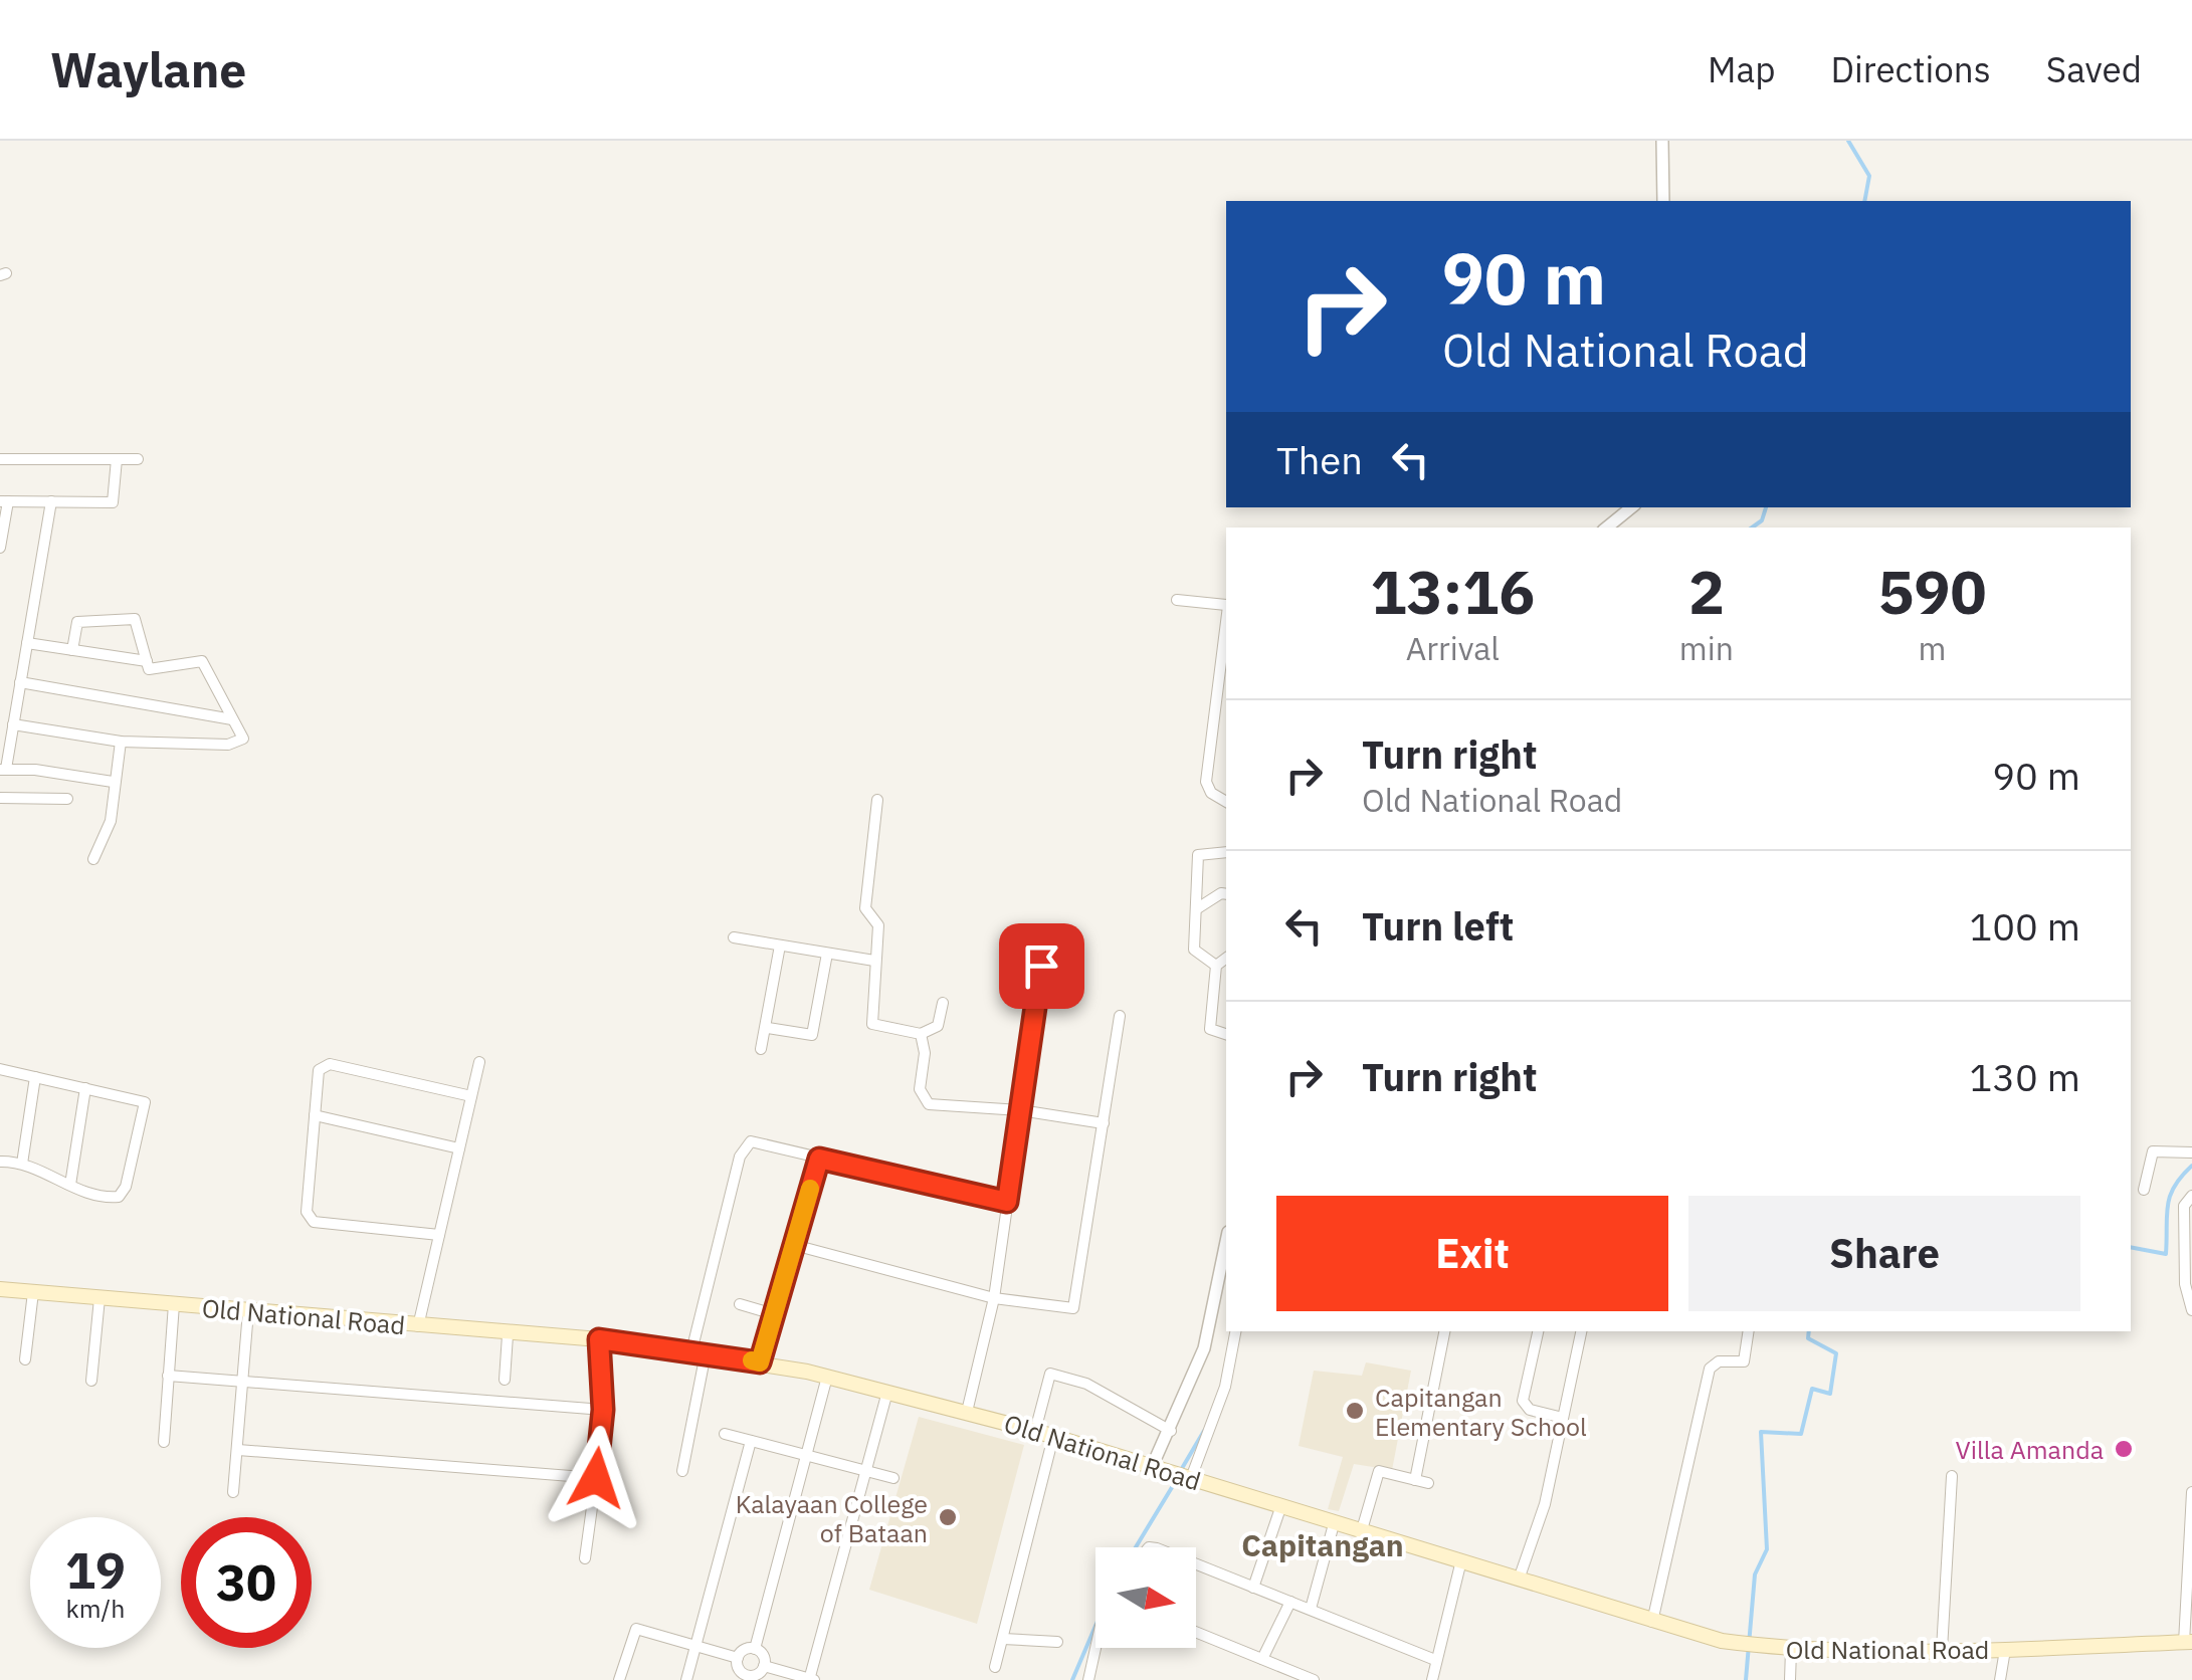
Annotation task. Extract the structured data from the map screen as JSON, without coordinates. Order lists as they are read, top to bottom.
{
  "streets": {
    "main road": ["Old National Road"]
  },
  "districts": ["Capitangan"],
  "places": ["Capitangan Elementary School", "Villa Amanda", "Kalayaan College of Bataan"],
  "north": "right",
  "page": {
    "header": "Waylane",
    "nav": ["Map", "Directions", "Saved"],
    "turn": ["90 m", "Old National Road"],
    "then": "Then",
    "eta": [
      "13:16",
      "Arrival",
      "2",
      "min",
      "590",
      "m"
    ],
    "list": [
      {
        "name": "Turn right",
        "note": "Old National Road",
        "value": "90 m"
      },
      {
        "name": "Turn left",
        "value": "100 m"
      },
      {
        "name": "Turn right",
        "value": "130 m"
      }
    ],
    "buttons": ["Exit", "Share"],
    "speed": "19 km/h",
    "limit": "30"
  }
}
